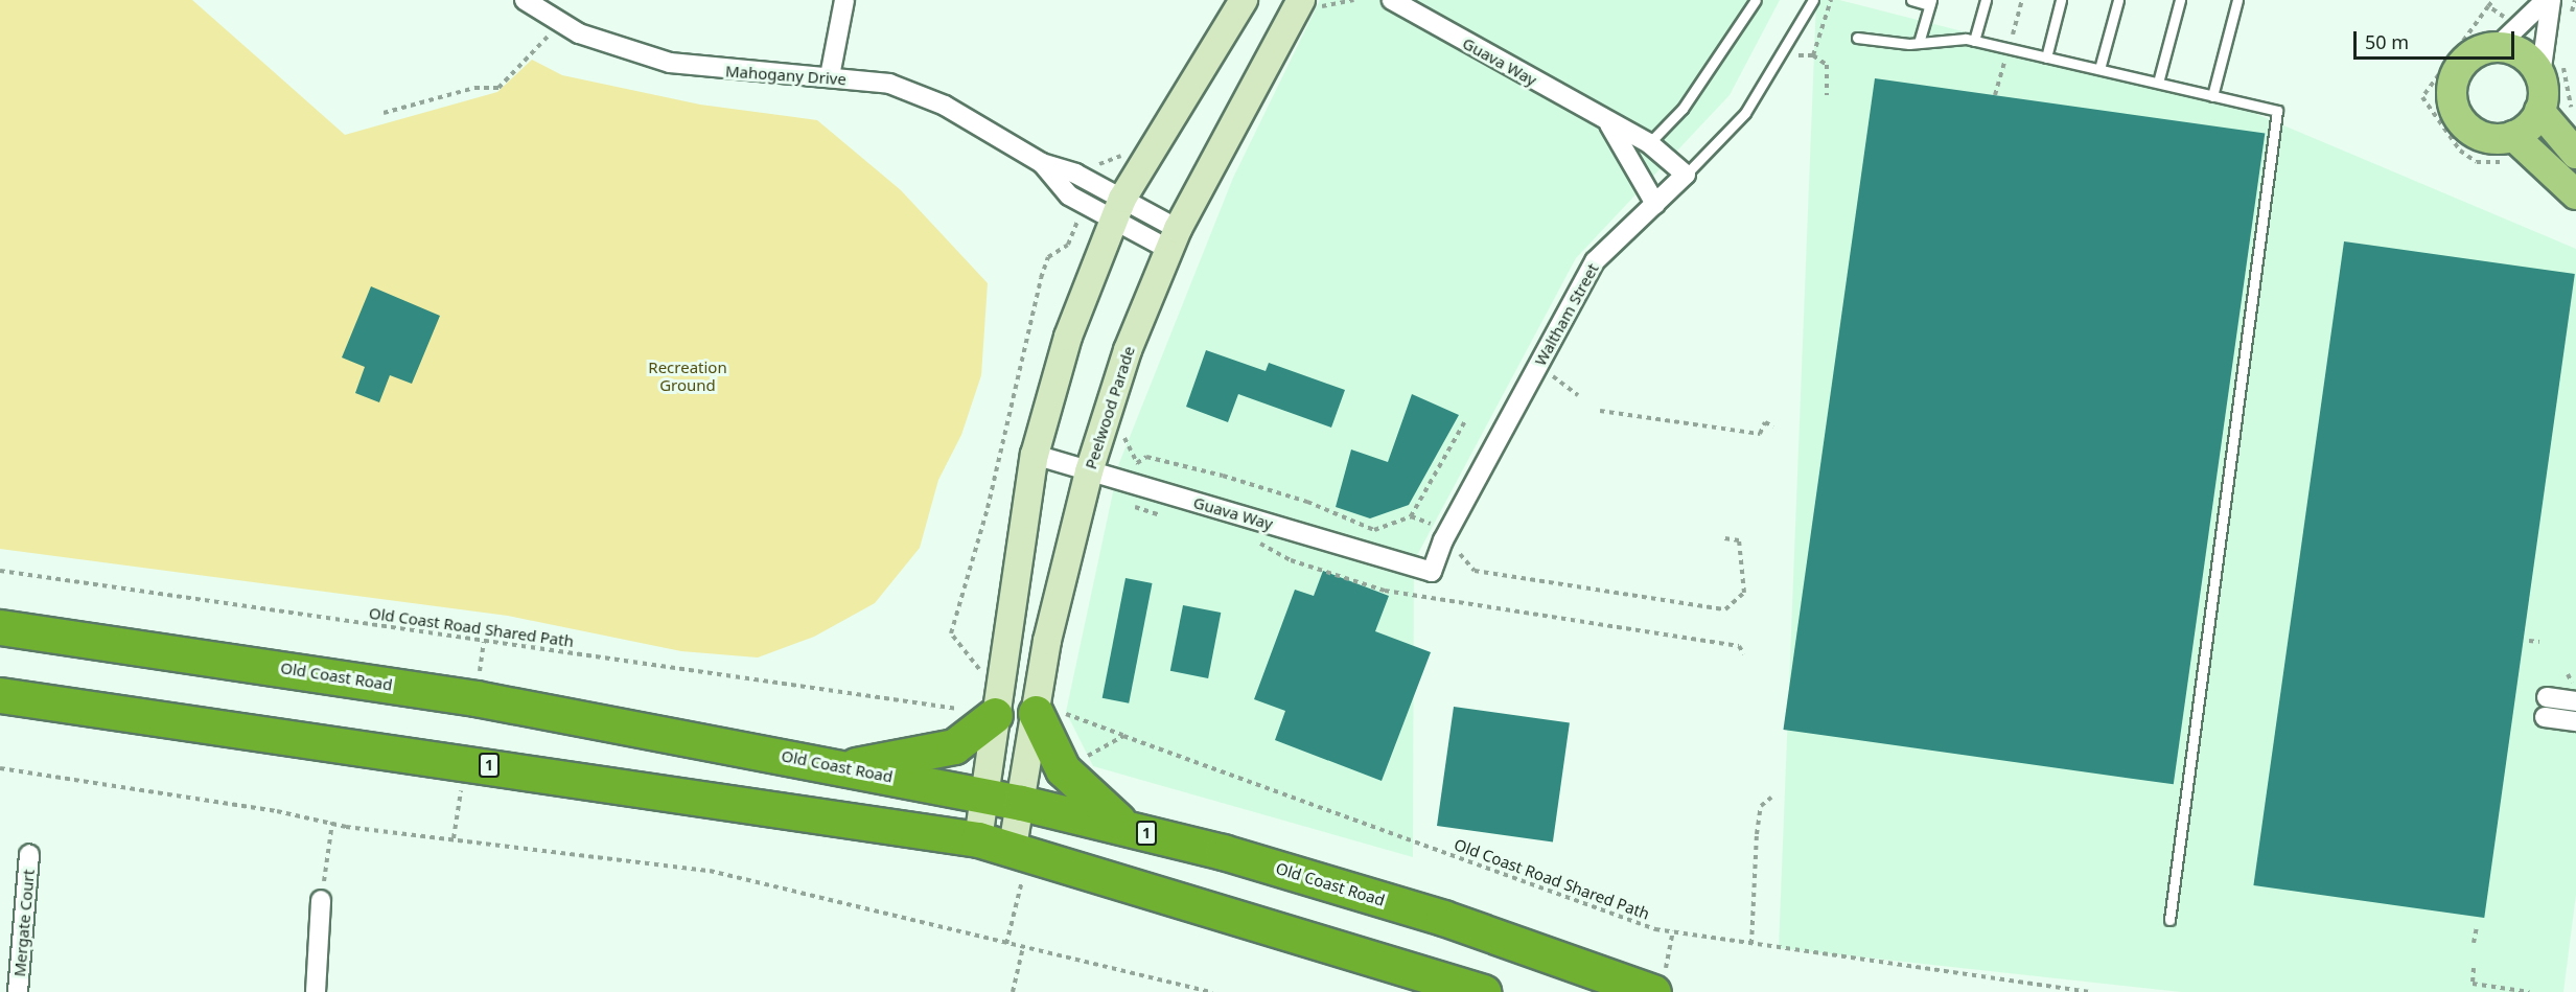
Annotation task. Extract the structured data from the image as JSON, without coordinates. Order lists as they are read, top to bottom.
{
  "streets": {
    "highway": ["Old Coast Road", "1"],
    "street": [
      "Guava Way",
      "Mahogany Drive",
      "Waltham Street",
      "Peelwood Parade",
      "Mergate Court"
    ],
    "path": ["Old Coast Road Shared Path"]
  },
  "crossings": [
    ["Guava Way", "Waltham Street"],
    ["Guava Way", "Peelwood Parade"],
    ["Mahogany Drive", "Peelwood Parade"],
    ["Peelwood Parade", "Old Coast Road Shared Path"],
    ["Peelwood Parade", "Old Coast Road"],
    ["Peelwood Parade", "1"]
  ],
  "parks": ["Recreation Ground"],
  "scale_bar": "50 m"
}
